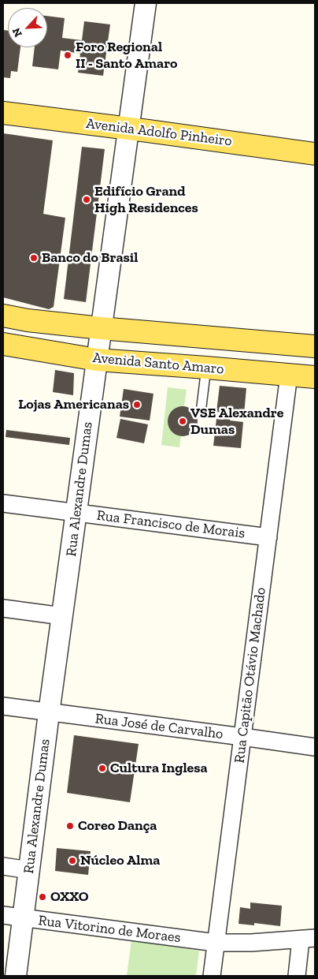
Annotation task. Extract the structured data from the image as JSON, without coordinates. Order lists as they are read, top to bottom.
{
  "streets": {
    "main road": ["Avenida Adolfo Pinheiro", "Avenida Santo Amaro"],
    "street": [
      "Rua Alexandre Dumas",
      "Rua Francisco de Morais",
      "Rua Capitão Otávio Machado",
      "Rua José de Carvalho",
      "Rua Vitorino de Moraes"
    ]
  },
  "crossings": [
    ["Avenida Adolfo Pinheiro", "Rua Alexandre Dumas"],
    ["Avenida Santo Amaro", "Rua Alexandre Dumas"],
    ["Avenida Santo Amaro", "Rua Capitão Otávio Machado"],
    ["Rua Alexandre Dumas", "Rua Francisco de Morais"],
    ["Rua Alexandre Dumas", "Rua José de Carvalho"],
    ["Rua Alexandre Dumas", "Rua Vitorino de Moraes"],
    ["Rua Francisco de Morais", "Rua Capitão Otávio Machado"],
    ["Rua Capitão Otávio Machado", "Rua José de Carvalho"],
    ["Rua Capitão Otávio Machado", "Rua Vitorino de Moraes"]
  ],
  "places": [
    "Foro Regional II - Santo Amaro",
    "Edifício Grand High Residences",
    "Banco do Brasil",
    "Lojas Americanas",
    "VSE Alexandre Dumas",
    "Cultura Inglesa",
    "Coreo Dança",
    "Núcleo Alma",
    "OXXO"
  ],
  "north": "bottom left"
}
